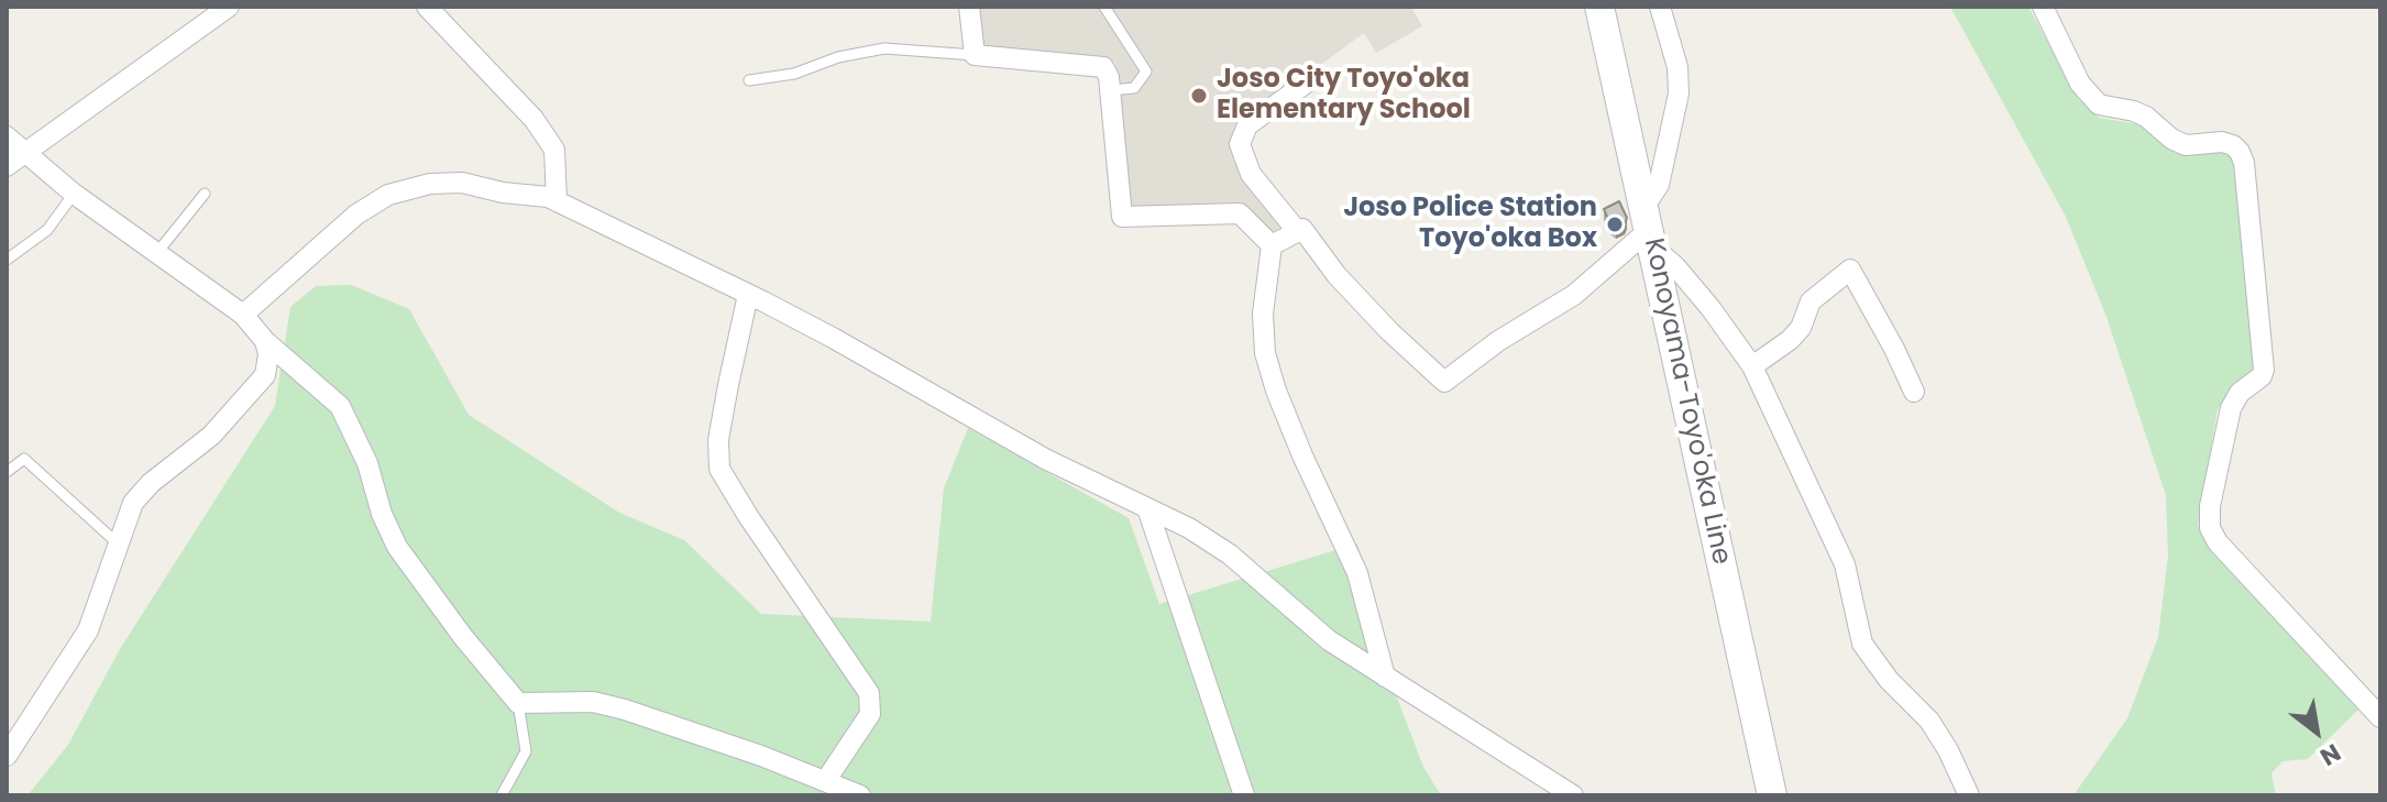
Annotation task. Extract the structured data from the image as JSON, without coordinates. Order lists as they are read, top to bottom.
{
  "streets": {
    "main road": ["Konoyama-Toyo'oka Line"]
  },
  "places": ["Joso City Toyo'oka Elementary School", "Joso Police Station Toyo'oka Box"],
  "north": "bottom right"
}
